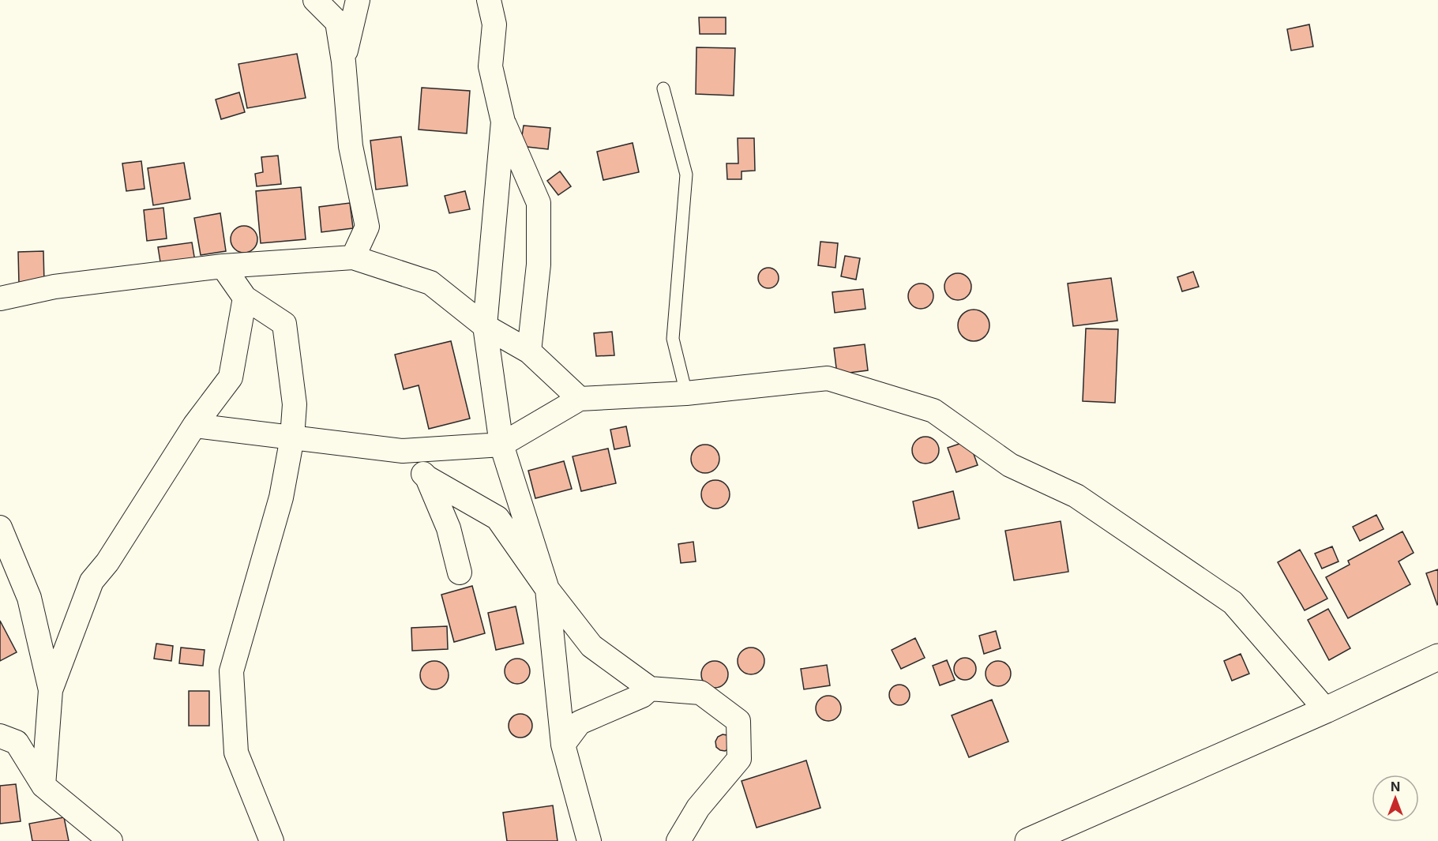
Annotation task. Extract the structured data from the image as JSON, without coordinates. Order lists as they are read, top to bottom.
{
  "north": "top"
}
